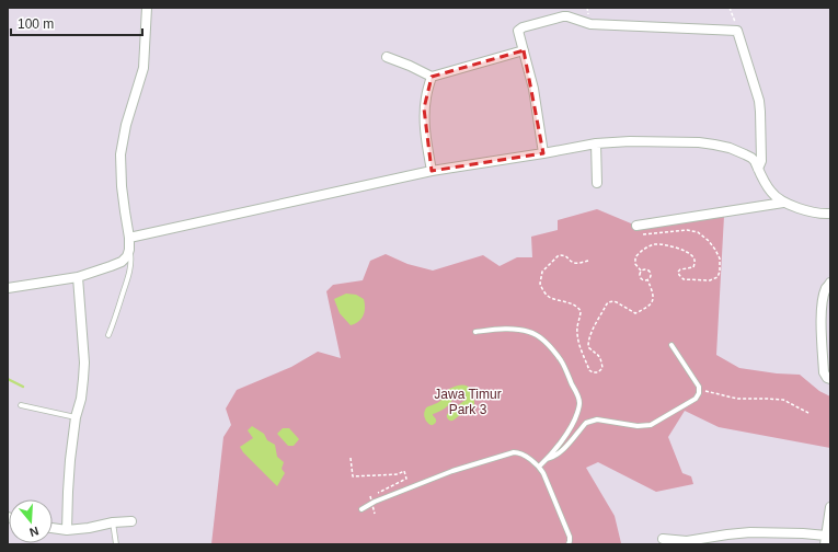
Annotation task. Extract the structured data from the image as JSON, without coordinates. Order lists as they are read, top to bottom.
{
  "parks": ["Jawa Timur Park 3"],
  "scale_bar": "100 m",
  "north": "bottom"
}
